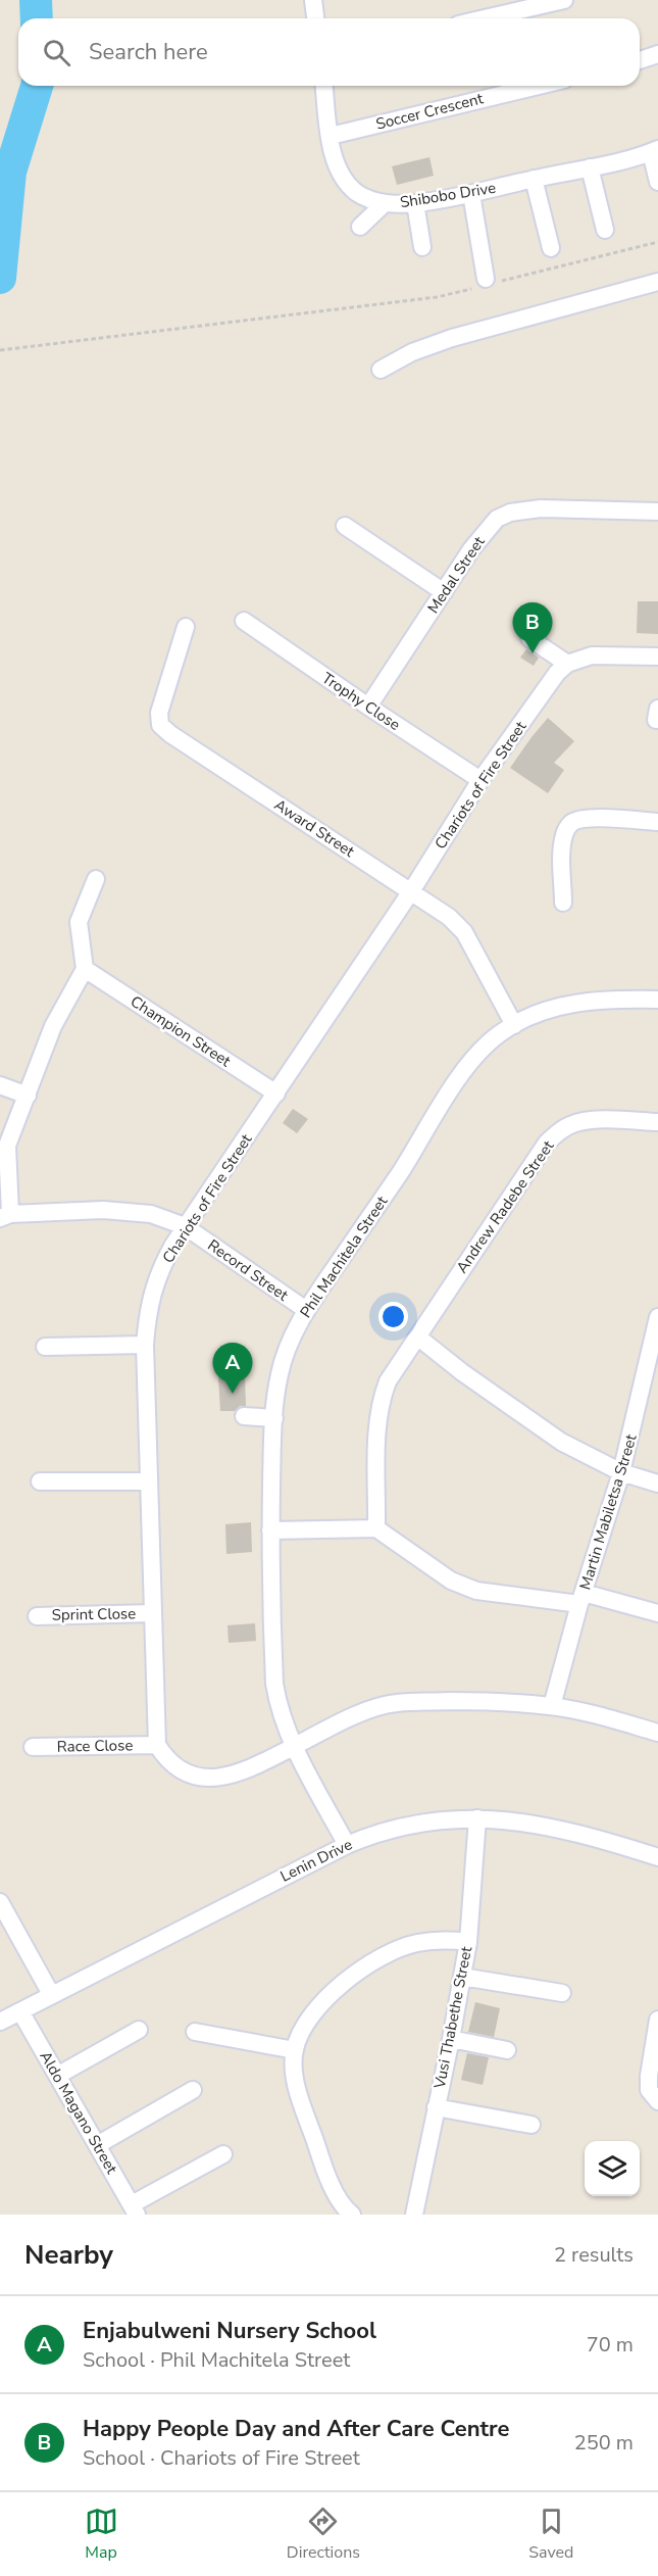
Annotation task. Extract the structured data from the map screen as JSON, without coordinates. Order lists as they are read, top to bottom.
{
  "streets": {
    "street": [
      "Soccer Crescent",
      "Shibobo Drive",
      "Medal Street",
      "Trophy Close",
      "Chariots of Fire Street",
      "Award Street",
      "Champion Street",
      "Andrew Radebe Street",
      "Phil Machitela Street",
      "Record Street",
      "Martin Mabiletsa Street",
      "Sprint Close",
      "Race Close",
      "Lenin Drive",
      "Vusi Thabethe Street",
      "Aldo Magano Street"
    ]
  },
  "crossings": [
    ["Soccer Crescent", "Shibobo Drive"],
    ["Medal Street", "Trophy Close"],
    ["Trophy Close", "Chariots of Fire Street"],
    ["Chariots of Fire Street", "Award Street"],
    ["Chariots of Fire Street", "Champion Street"],
    ["Chariots of Fire Street", "Record Street"],
    ["Chariots of Fire Street", "Sprint Close"],
    ["Chariots of Fire Street", "Race Close"],
    ["Award Street", "Phil Machitela Street"],
    ["Phil Machitela Street", "Record Street"],
    ["Phil Machitela Street", "Lenin Drive"],
    ["Lenin Drive", "Vusi Thabethe Street"],
    ["Lenin Drive", "Aldo Magano Street"]
  ],
  "page": {
    "search": "Search here",
    "pins": ["B", "A"],
    "heading": ["Nearby", "2 results"],
    "list": [
      {
        "mark": "A",
        "name": "Enjabulweni Nursery School",
        "note": "School · Phil Machitela Street",
        "value": "70 m"
      },
      {
        "mark": "B",
        "name": "Happy People Day and After Care Centre",
        "note": "School · Chariots of Fire Street",
        "value": "250 m"
      }
    ],
    "nav": ["Map", "Directions", "Saved"]
  }
}
